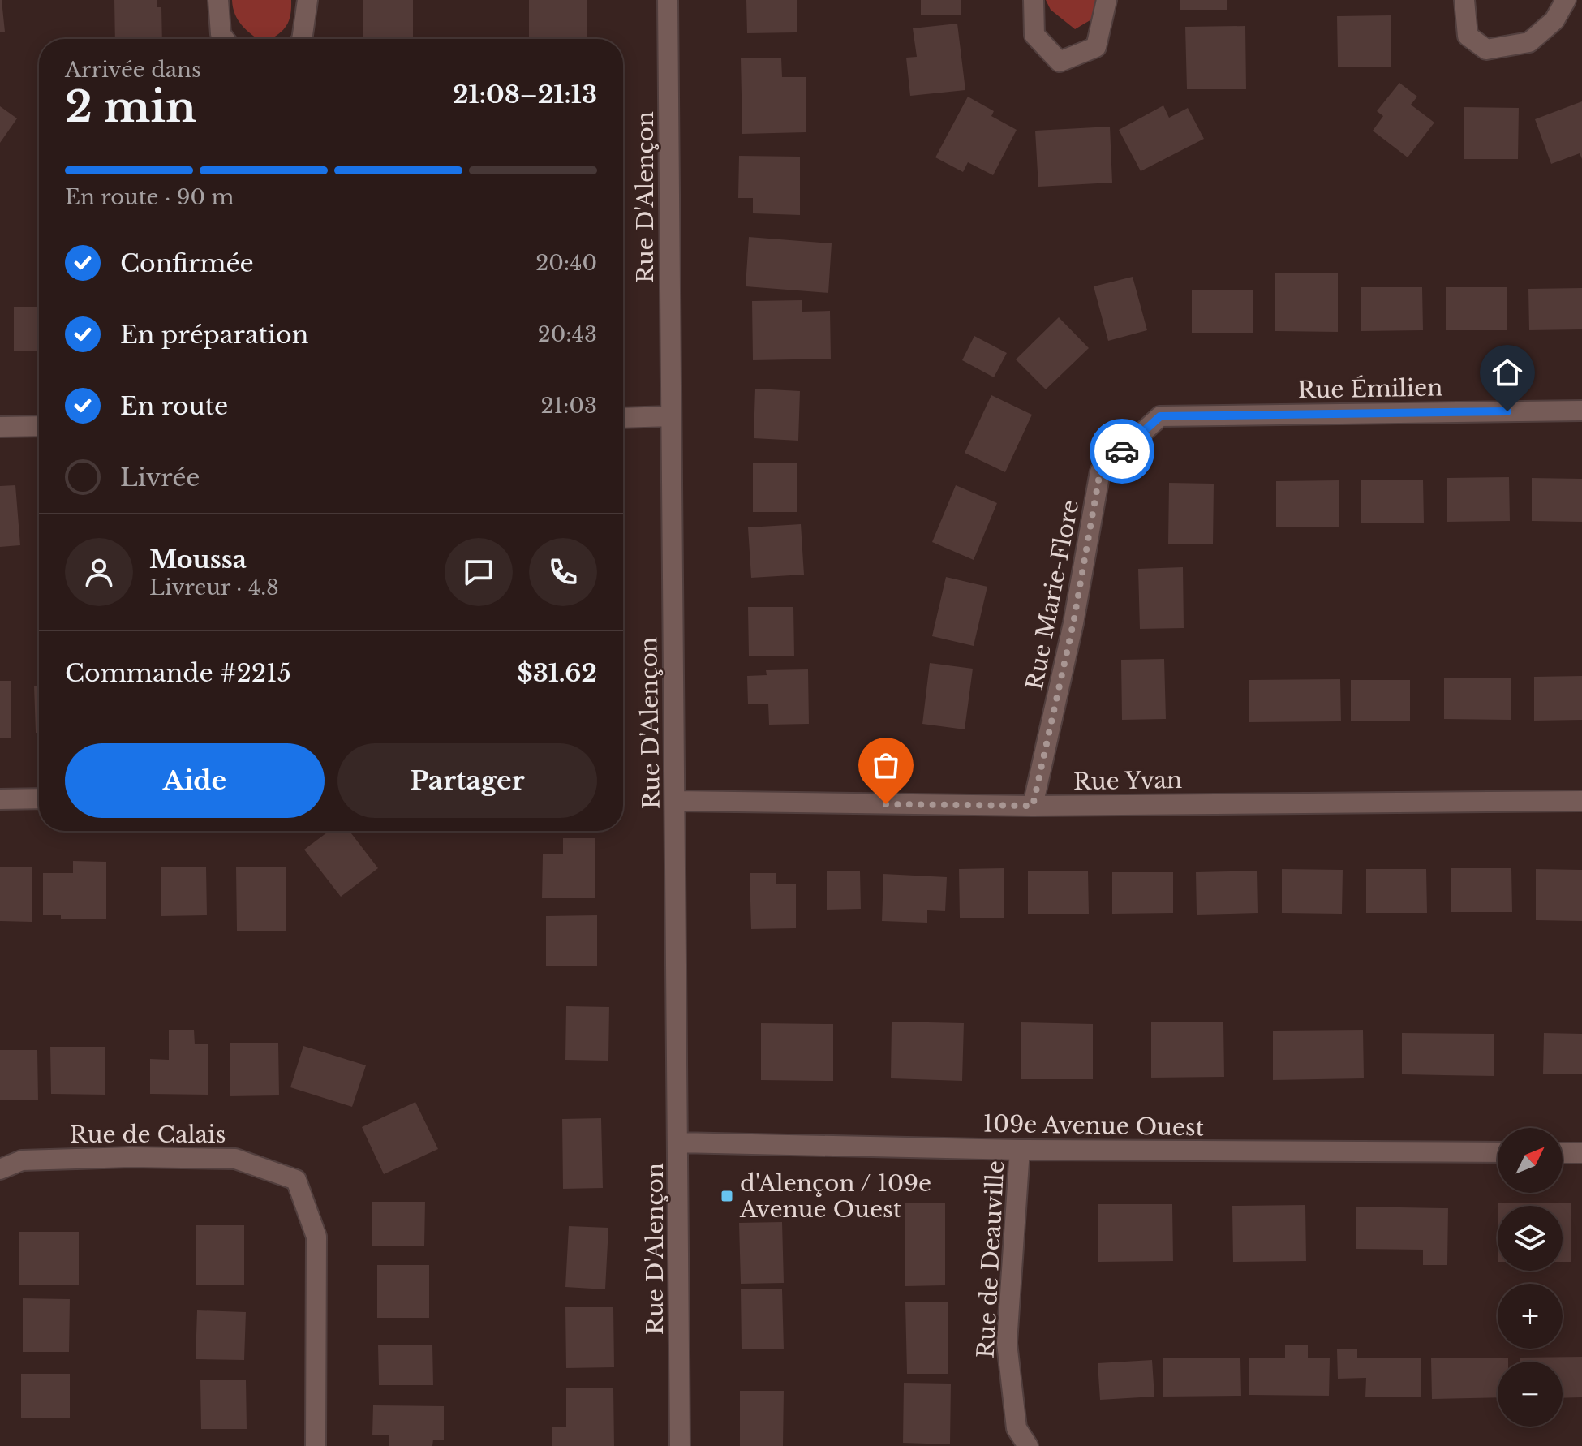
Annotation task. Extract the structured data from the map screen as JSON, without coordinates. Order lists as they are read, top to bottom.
{
  "streets": {
    "street": [
      "Rue D'Alençon",
      "Rue Émilien",
      "Rue Marie-Flore",
      "Rue Yvan",
      "109e Avenue Ouest",
      "Rue de Calais",
      "Rue de Deauville"
    ]
  },
  "crossings": [
    ["Rue D'Alençon", "Rue Yvan"],
    ["Rue D'Alençon", "109e Avenue Ouest"],
    ["Rue Émilien", "Rue Marie-Flore"],
    ["Rue Marie-Flore", "Rue Yvan"],
    ["109e Avenue Ouest", "Rue de Deauville"]
  ],
  "places": {
    "transit": ["d'Alençon / 109e Avenue Ouest"]
  },
  "north": "top right",
  "page": {
    "heading": ["2 min", "Arrivée dans", "21:08–21:13"],
    "panel": [
      "Moussa",
      "Livreur · 4.8",
      "Commande #2215",
      "$31.62"
    ],
    "bar": "En route · 90 m",
    "list": [
      ["Confirmée", "20:40"],
      ["En préparation", "20:43"],
      ["En route", "21:03"],
      "Livrée"
    ],
    "buttons": ["Aide", "Partager"],
    "map_buttons": ["+", "−"]
  }
}
